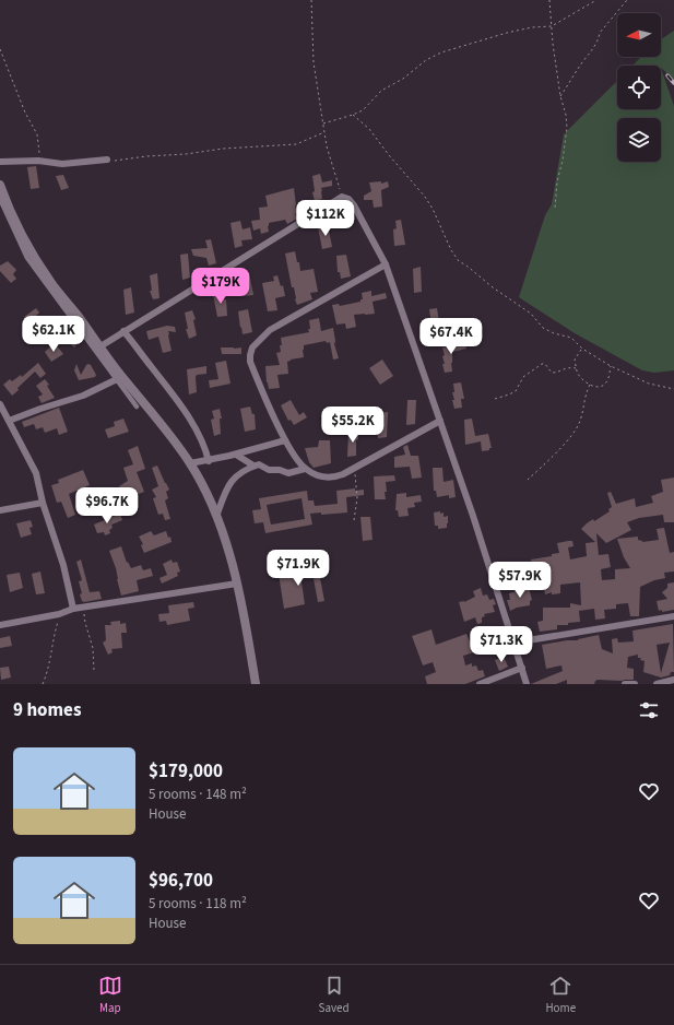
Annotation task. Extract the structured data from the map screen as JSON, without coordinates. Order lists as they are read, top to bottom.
{
  "north": "left",
  "page": {
    "price": [
      "$112K",
      "$179K",
      "$62.1K",
      "$67.4K",
      "$55.2K",
      "$96.7K",
      "$71.9K",
      "$57.9K",
      "$71.3K"
    ],
    "heading": "9 homes",
    "list": [
      {
        "name": "$179,000",
        "note": "5 rooms · 148 m² · House"
      },
      {
        "name": "$96,700",
        "note": "5 rooms · 118 m² · House"
      }
    ],
    "tabs": ["Map", "Saved", "Home"]
  }
}
